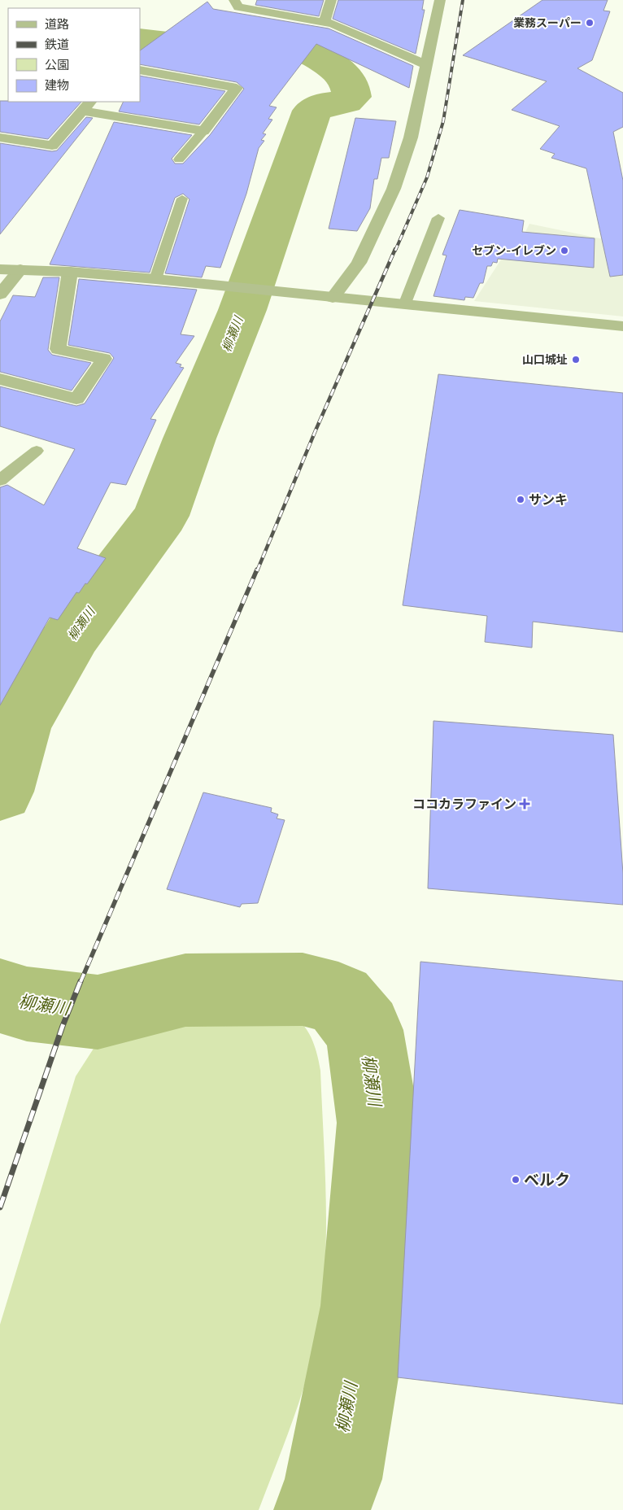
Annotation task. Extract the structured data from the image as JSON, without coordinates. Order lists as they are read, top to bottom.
{
  "water": ["柳瀬川"],
  "places": {
    "other": [
      "業務スーパー",
      "セブン-イレブン",
      "山口城址",
      "サンキ",
      "ベルク"
    ],
    "health": ["ココカラファイン"]
  },
  "legend": [
    "道路",
    "鉄道",
    "公園",
    "建物"
  ]
}
